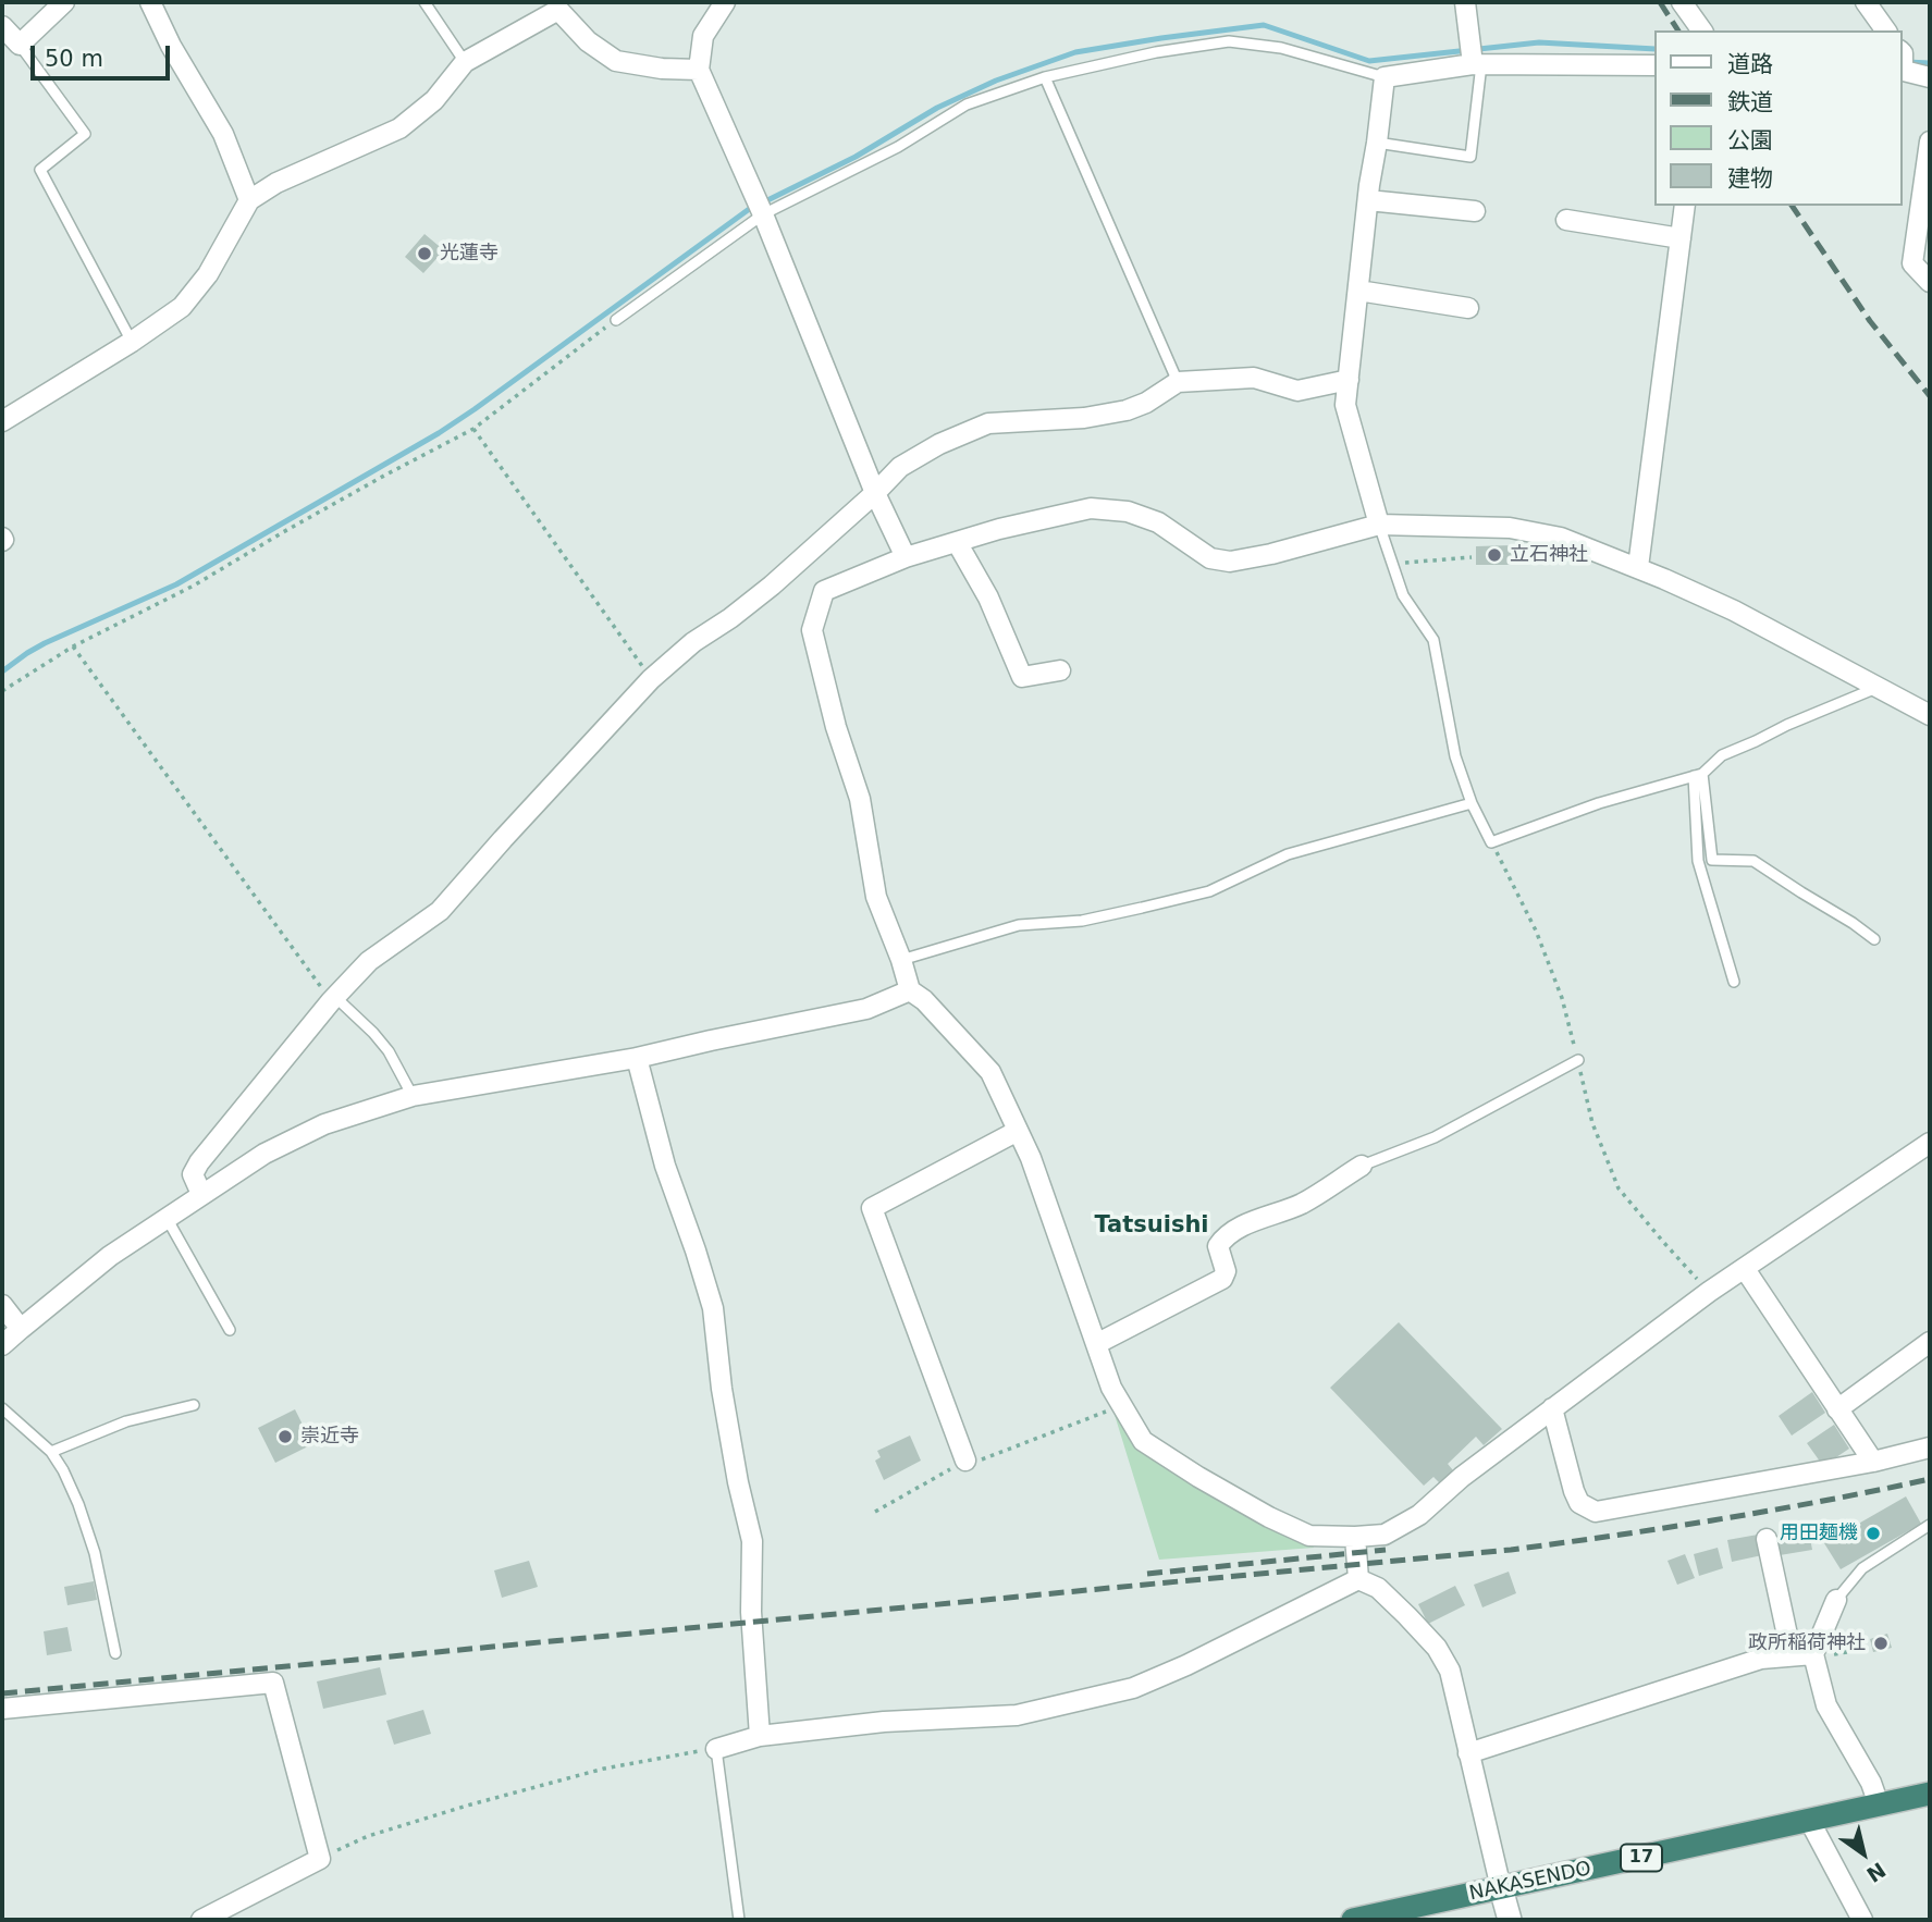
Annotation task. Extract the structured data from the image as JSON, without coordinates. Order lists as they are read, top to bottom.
{
  "streets": {
    "highway": ["17", "NAKASENDO"]
  },
  "districts": ["Tatsuishi"],
  "places": [
    "光蓮寺",
    "立石神社",
    "崇近寺",
    "用田麺機",
    "政所稲荷神社"
  ],
  "legend": [
    "道路",
    "鉄道",
    "公園",
    "建物"
  ],
  "scale_bar": "50 m",
  "north": "bottom right"
}
